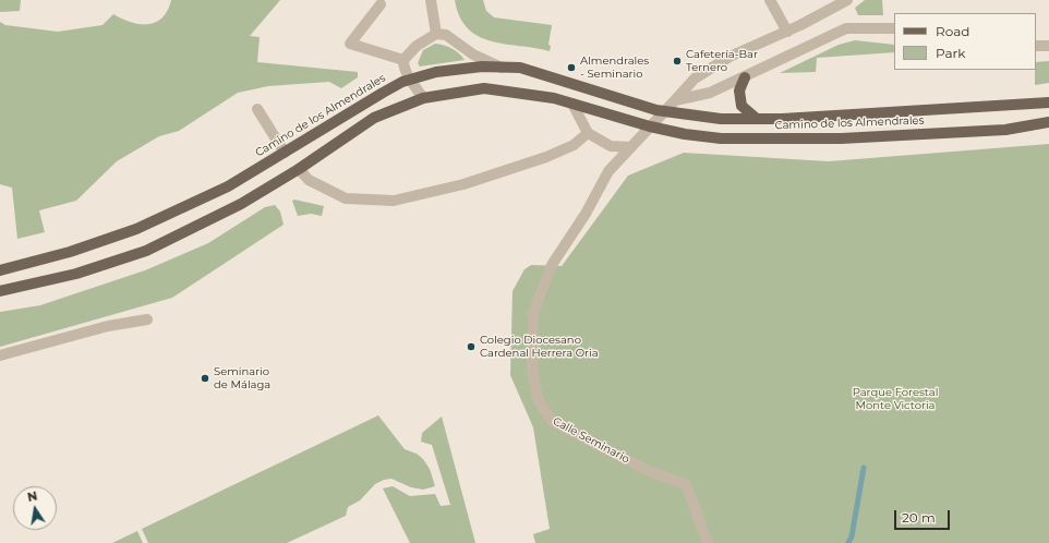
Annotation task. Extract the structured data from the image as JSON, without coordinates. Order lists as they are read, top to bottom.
{
  "streets": {
    "main road": ["Camino de los Almendrales"],
    "street": ["Calle Seminario"]
  },
  "parks": ["Parque Forestal Monte Victoria"],
  "places": [
    "Cafetería-Bar Ternero",
    "Almendrales - Seminario",
    "Colegio Diocesano Cardenal Herrera Oria",
    "Seminario de Málaga"
  ],
  "legend": ["Road", "Park"],
  "scale_bar": "20 m",
  "north": "top"
}
